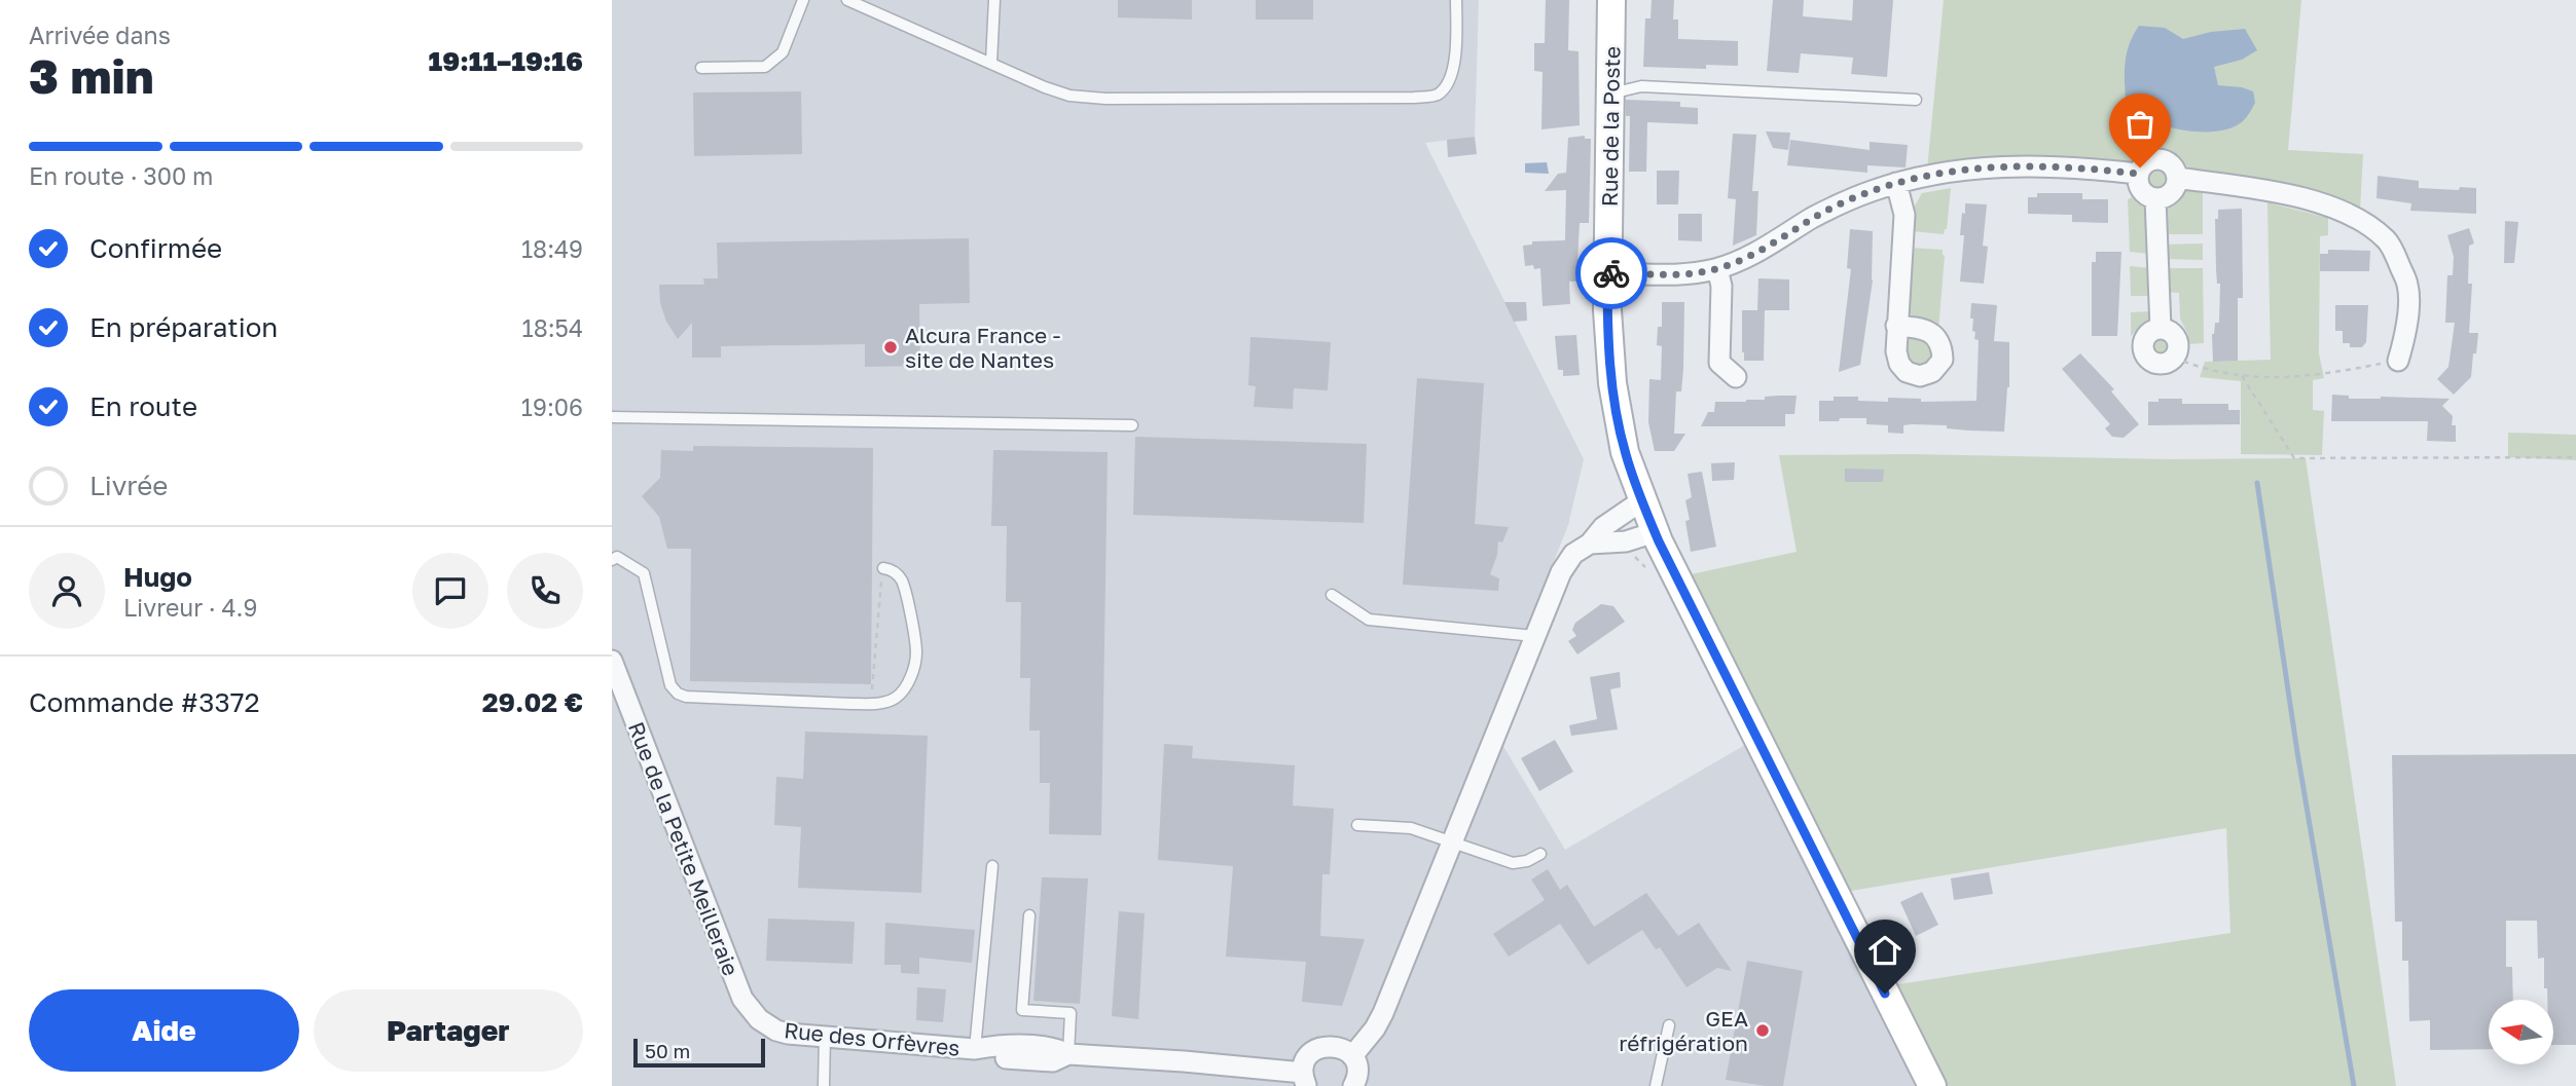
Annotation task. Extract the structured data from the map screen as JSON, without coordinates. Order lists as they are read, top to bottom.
{
  "streets": {
    "street": ["Rue de la Poste", "Rue de la Petite Meilleraie", "Rue des Orfèvres"]
  },
  "crossings": [
    ["Rue de la Petite Meilleraie", "Rue des Orfèvres"]
  ],
  "places": ["Alcura France - site de Nantes", "GEA réfrigération"],
  "scale_bar": "50 m",
  "north": "left",
  "page": {
    "heading": ["3 min", "Arrivée dans", "19:11–19:16"],
    "panel": [
      "Hugo",
      "Livreur · 4.9",
      "Commande #3372",
      "29.02 €"
    ],
    "bar": "En route · 300 m",
    "list": [
      ["Confirmée", "18:49"],
      ["En préparation", "18:54"],
      ["En route", "19:06"],
      "Livrée"
    ],
    "buttons": ["Aide", "Partager"],
    "scale": "50 m"
  }
}
